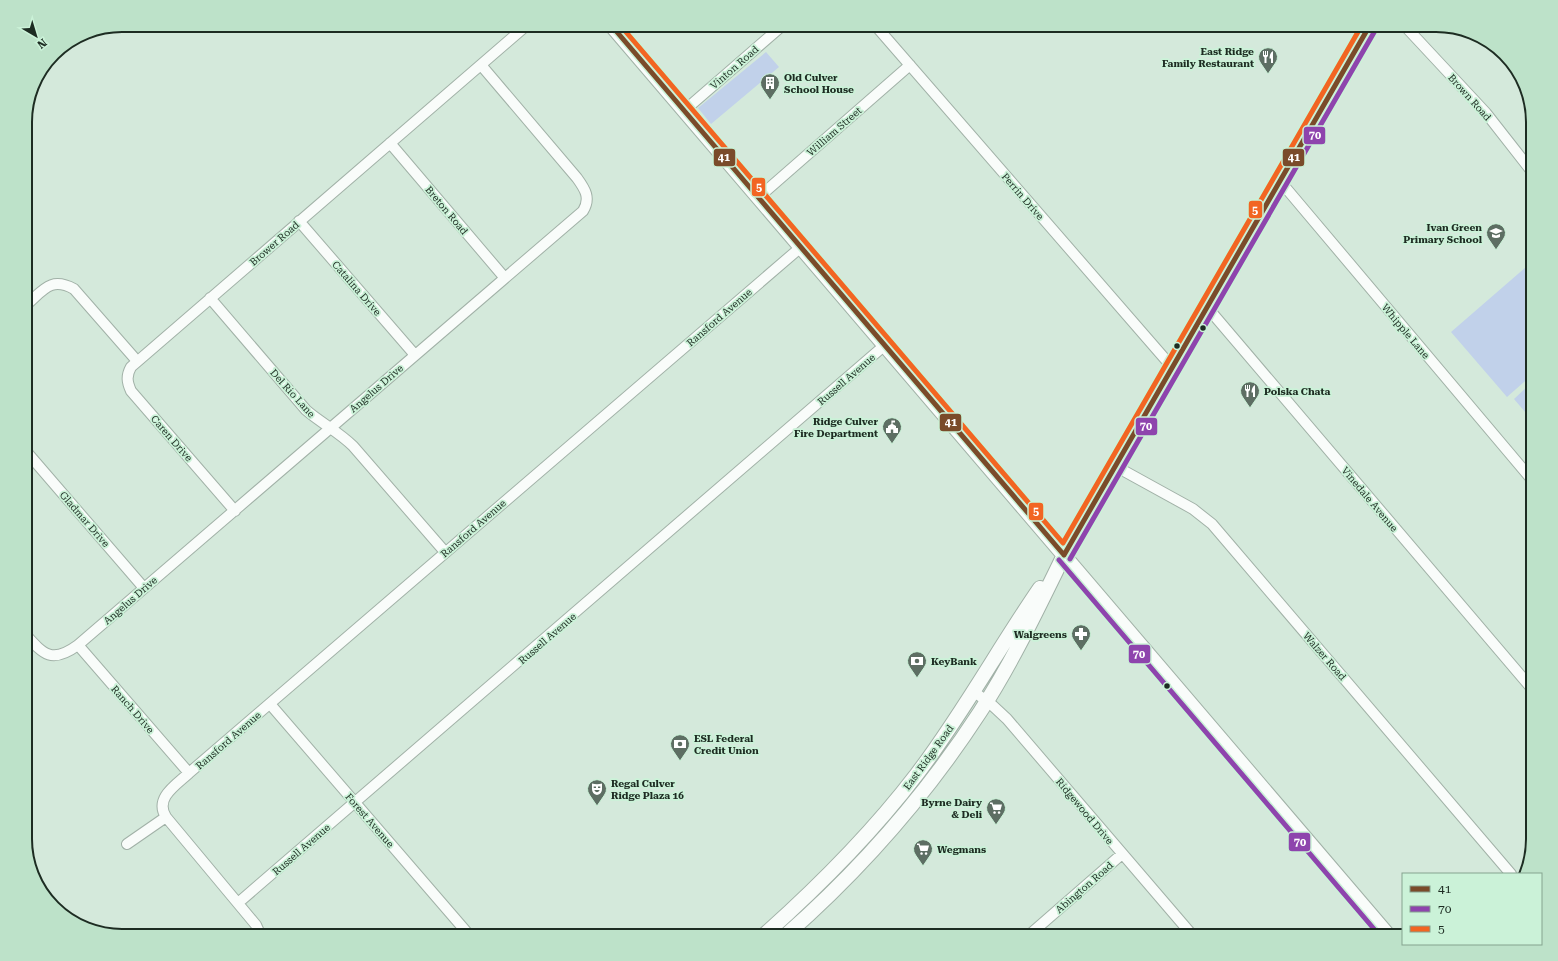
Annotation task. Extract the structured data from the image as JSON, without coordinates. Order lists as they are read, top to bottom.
{
  "streets": {
    "main road": ["East Ridge Road"],
    "street": [
      "Vinton Road",
      "Brown Road",
      "William Street",
      "Perrin Drive",
      "Breton Road",
      "Brower Road",
      "Catalina Drive",
      "Ransford Avenue",
      "Whipple Lane",
      "Russell Avenue",
      "Angelus Drive",
      "Del Rio Lane",
      "Caren Drive",
      "Vinedale Avenue",
      "Gladmar Drive",
      "Walzer Road",
      "Ranch Drive",
      "Ridgewood Drive",
      "Forest Avenue",
      "Abington Road"
    ]
  },
  "crossings": [
    ["William Street", "Perrin Drive"],
    ["Perrin Drive", "East Ridge Road"],
    ["Breton Road", "Brower Road"],
    ["Breton Road", "Angelus Drive"],
    ["Brower Road", "Catalina Drive"],
    ["Brower Road", "Angelus Drive"],
    ["Brower Road", "Del Rio Lane"],
    ["Brower Road", "Caren Drive"],
    ["Catalina Drive", "Angelus Drive"],
    ["Ransford Avenue", "Del Rio Lane"],
    ["Ransford Avenue", "Ranch Drive"],
    ["Ransford Avenue", "Forest Avenue"],
    ["Whipple Lane", "East Ridge Road"],
    ["Russell Avenue", "Forest Avenue"],
    ["Angelus Drive", "Del Rio Lane"],
    ["Angelus Drive", "Caren Drive"],
    ["Angelus Drive", "Gladmar Drive"],
    ["Angelus Drive", "Ranch Drive"],
    ["Vinedale Avenue", "East Ridge Road"],
    ["Walzer Road", "East Ridge Road"],
    ["East Ridge Road", "Ridgewood Drive"],
    ["Ridgewood Drive", "Abington Road"]
  ],
  "places": {
    "restaurant": ["East Ridge Family Restaurant", "Polska Chata"],
    "building": ["Old Culver School House"],
    "school or university": ["Ivan Green Primary School"],
    "public building": ["Ridge Culver Fire Department"],
    "pharmacy": ["Walgreens"],
    "bank": ["KeyBank", "ESL Federal Credit Union"],
    "theatre": ["Regal Culver Ridge Plaza 16"],
    "supermarket": ["Byrne Dairy & Deli", "Wegmans"]
  },
  "lines": ["transit line 41", "transit line 70", "transit line 5"],
  "legend": ["41", "70", "5"],
  "north": "bottom right"
}
